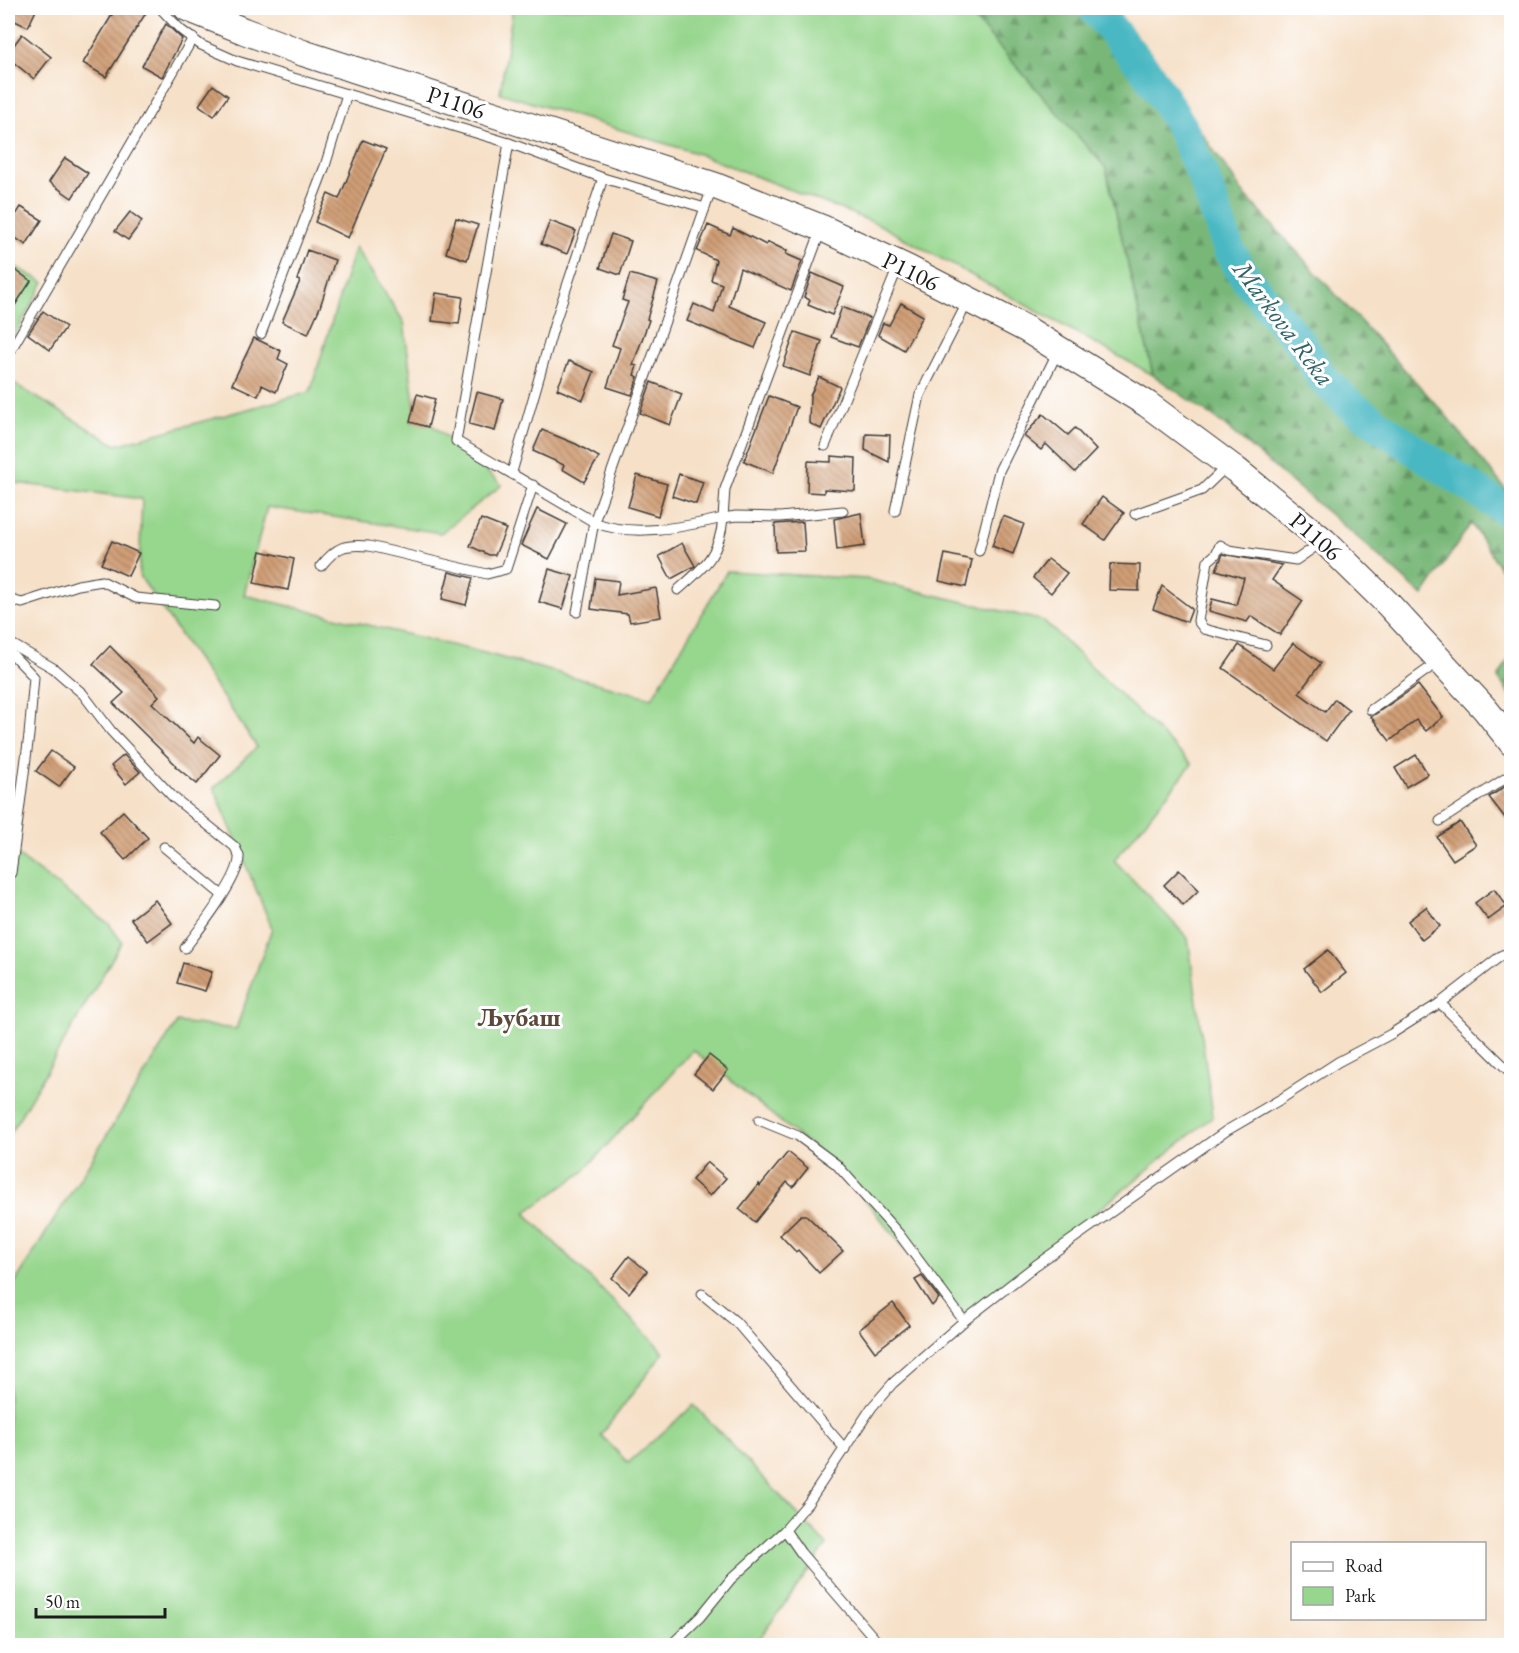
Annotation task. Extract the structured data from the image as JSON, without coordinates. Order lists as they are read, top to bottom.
{
  "streets": {
    "main road": ["P1106"]
  },
  "districts": ["Љубаш"],
  "water": ["Markova Reka"],
  "legend": ["Road", "Park"],
  "scale_bar": "50 m"
}
